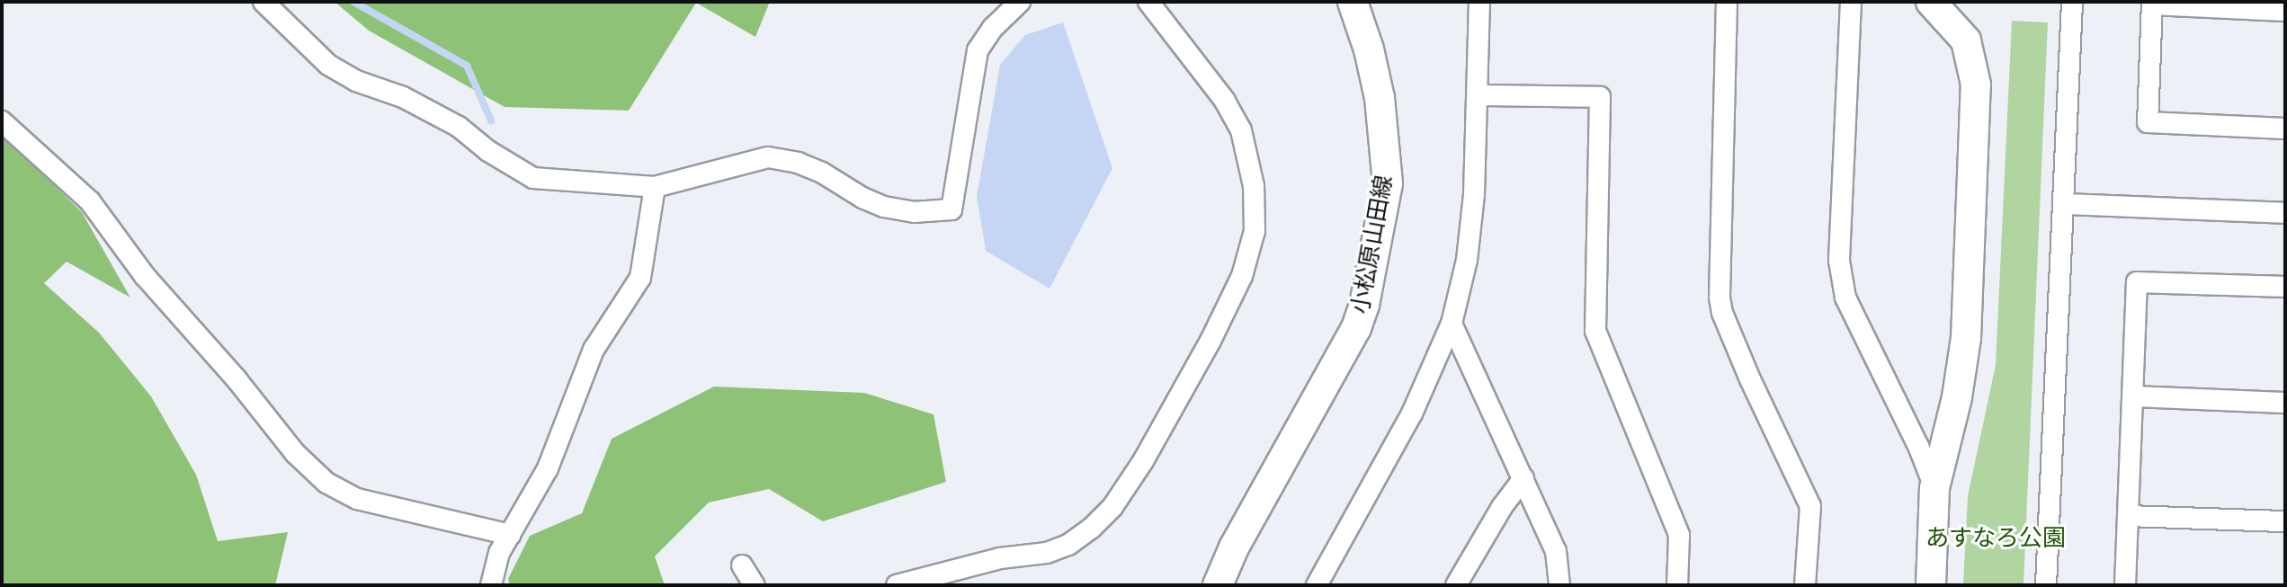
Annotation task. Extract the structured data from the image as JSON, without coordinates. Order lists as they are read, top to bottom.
{
  "streets": {
    "street": ["小松原山田線"]
  },
  "parks": ["あすなろ公園"]
}
